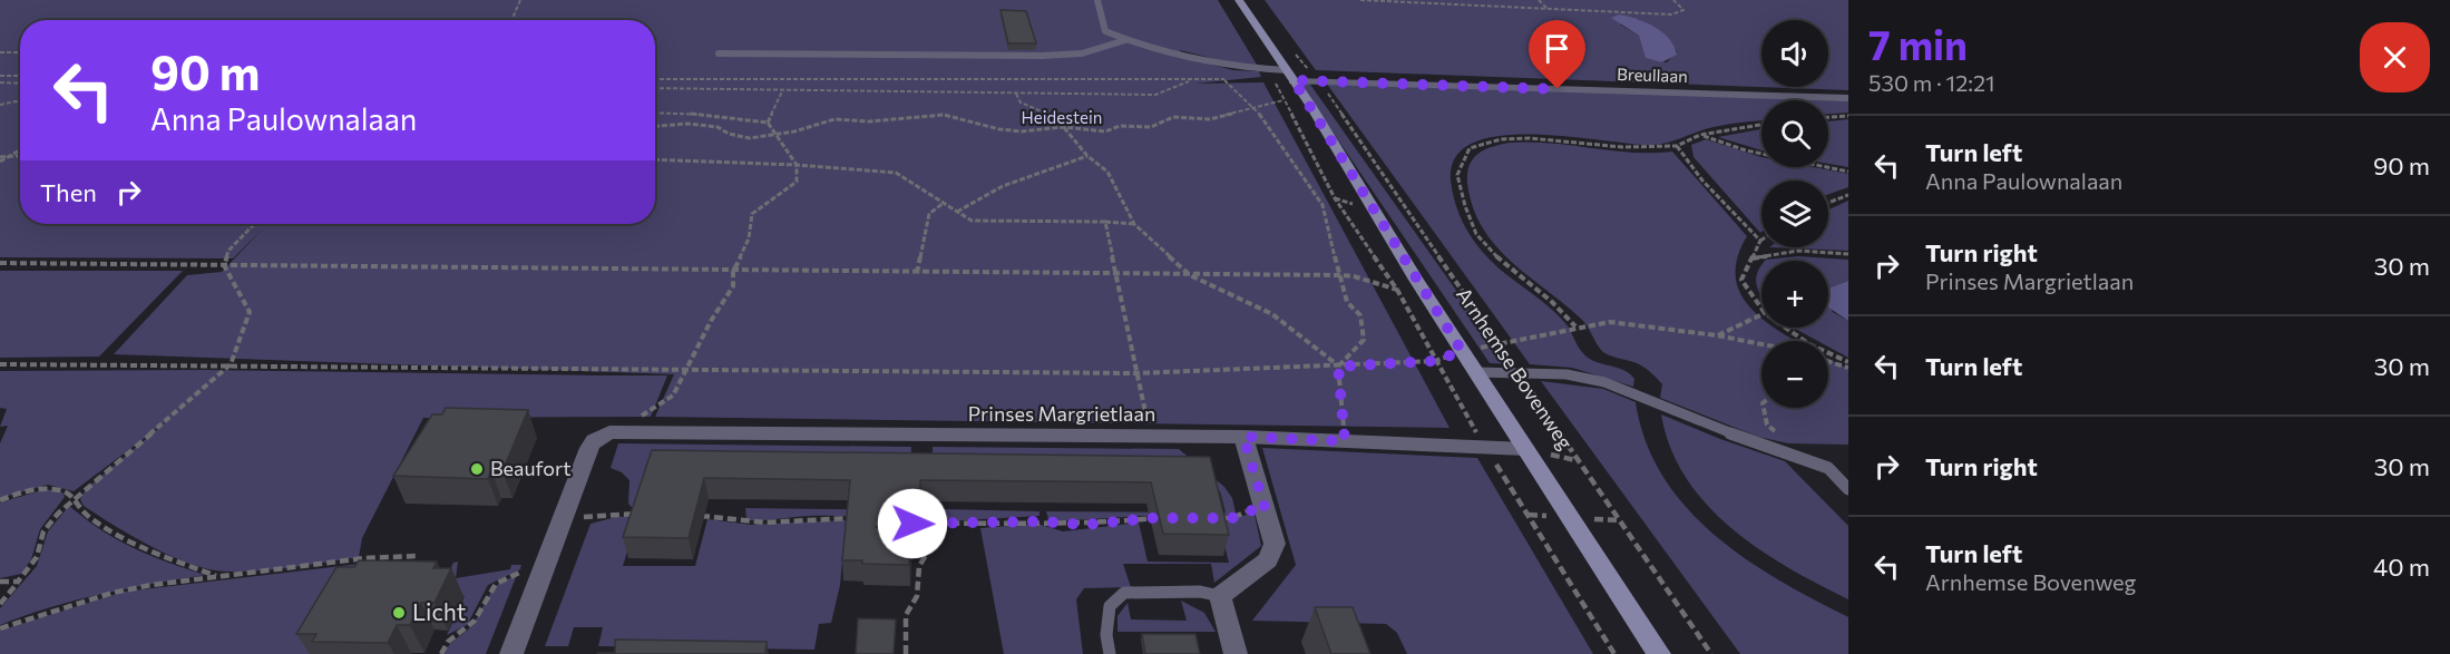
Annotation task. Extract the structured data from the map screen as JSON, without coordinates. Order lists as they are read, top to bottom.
{
  "streets": {
    "main road": ["Arnhemse Bovenweg"],
    "street": ["Breullaan", "Prinses Margrietlaan"]
  },
  "crossings": [
    ["Breullaan", "Arnhemse Bovenweg"],
    ["Arnhemse Bovenweg", "Prinses Margrietlaan"]
  ],
  "parks": ["Heidestein"],
  "places": ["Beaufort", "Licht"],
  "page": {
    "heading": ["7 min", "530 m · 12:21"],
    "map_buttons": ["+", "−"],
    "turn": ["90 m", "Anna Paulownalaan"],
    "list": [
      {
        "name": "Turn left",
        "note": "Anna Paulownalaan",
        "value": "90 m"
      },
      {
        "name": "Turn right",
        "note": "Prinses Margrietlaan",
        "value": "30 m"
      },
      {
        "name": "Turn left",
        "value": "30 m"
      },
      {
        "name": "Turn right",
        "value": "30 m"
      },
      {
        "name": "Turn left",
        "note": "Arnhemse Bovenweg",
        "value": "40 m"
      }
    ],
    "then": "Then"
  }
}
